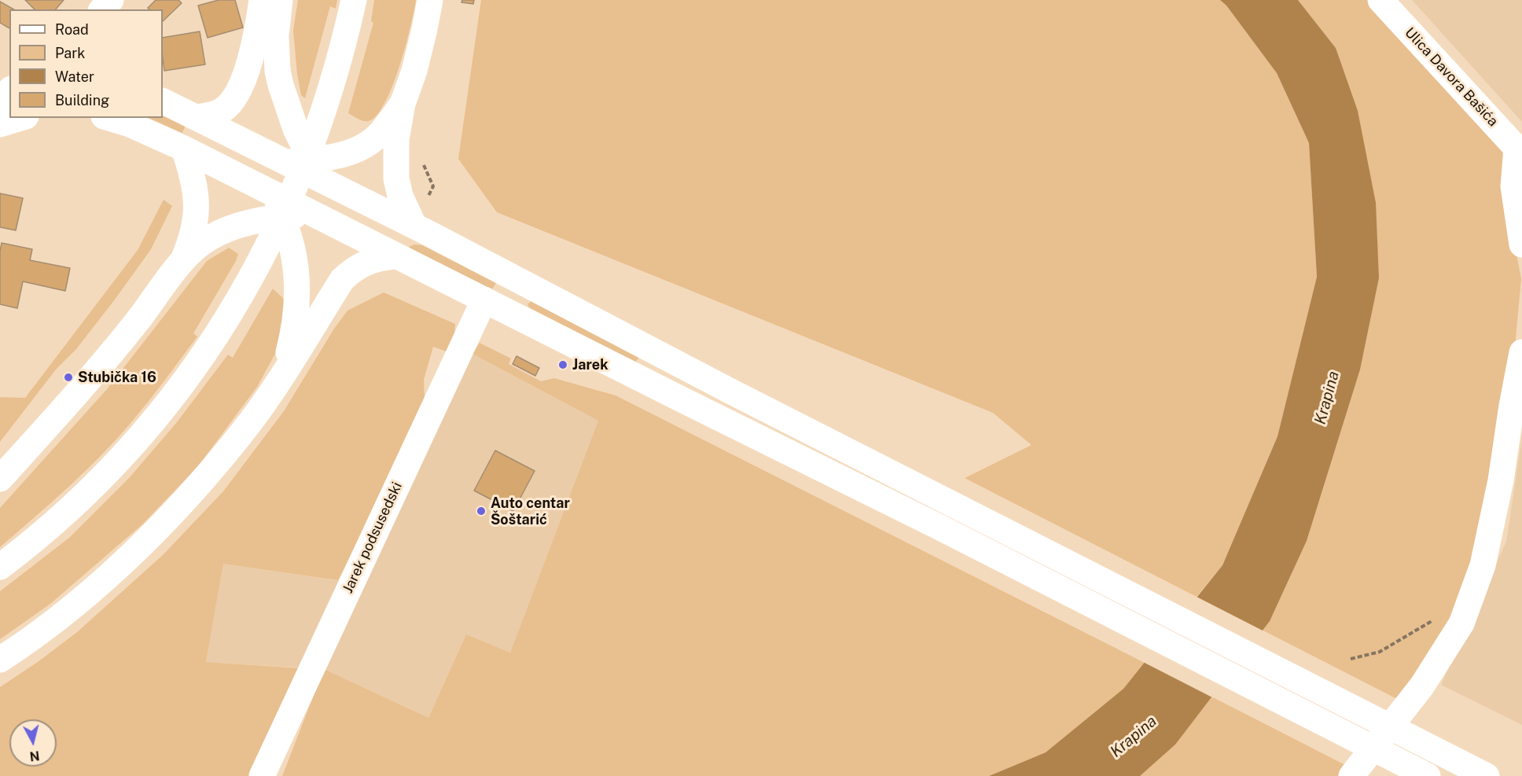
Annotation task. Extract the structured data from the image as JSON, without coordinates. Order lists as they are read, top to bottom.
{
  "streets": {
    "main road": ["Ulica Davora Bašića", "Jarek podsusedski"]
  },
  "water": ["Krapina"],
  "places": ["Jarek", "Stubička 16", "Auto centar Šoštarić"],
  "legend": [
    "Road",
    "Park",
    "Water",
    "Building"
  ],
  "north": "bottom"
}
